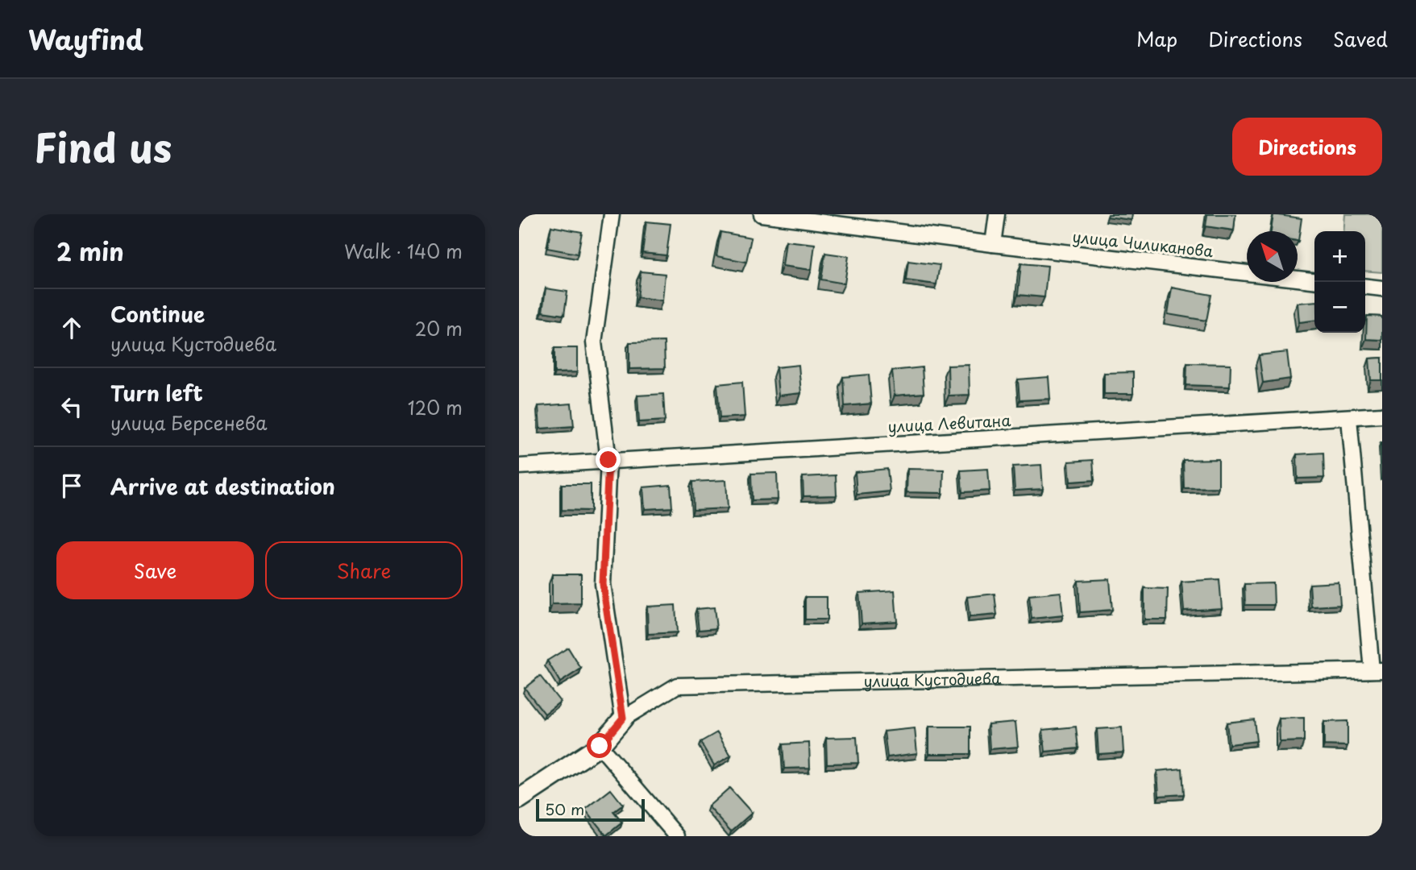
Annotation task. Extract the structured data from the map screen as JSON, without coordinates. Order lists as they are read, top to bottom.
{
  "streets": {
    "street": ["улица Чиликанова", "улица Левитана", "улица Кустодиева"]
  },
  "scale_bar": "50 m",
  "north": "top left",
  "page": {
    "header": "Wayfind",
    "nav": ["Map", "Directions", "Saved"],
    "title": "Find us",
    "buttons": [
      "Directions",
      ["Save", "Share"]
    ],
    "heading": ["2 min", "Walk · 140 m"],
    "map_buttons": ["+", "−"],
    "list": [
      ["Continue", "улица Кустодиева", "20 m"],
      ["Turn left", "улица Берсенева", "120 m"],
      "Arrive at destination"
    ],
    "scale": "50 m"
  }
}
